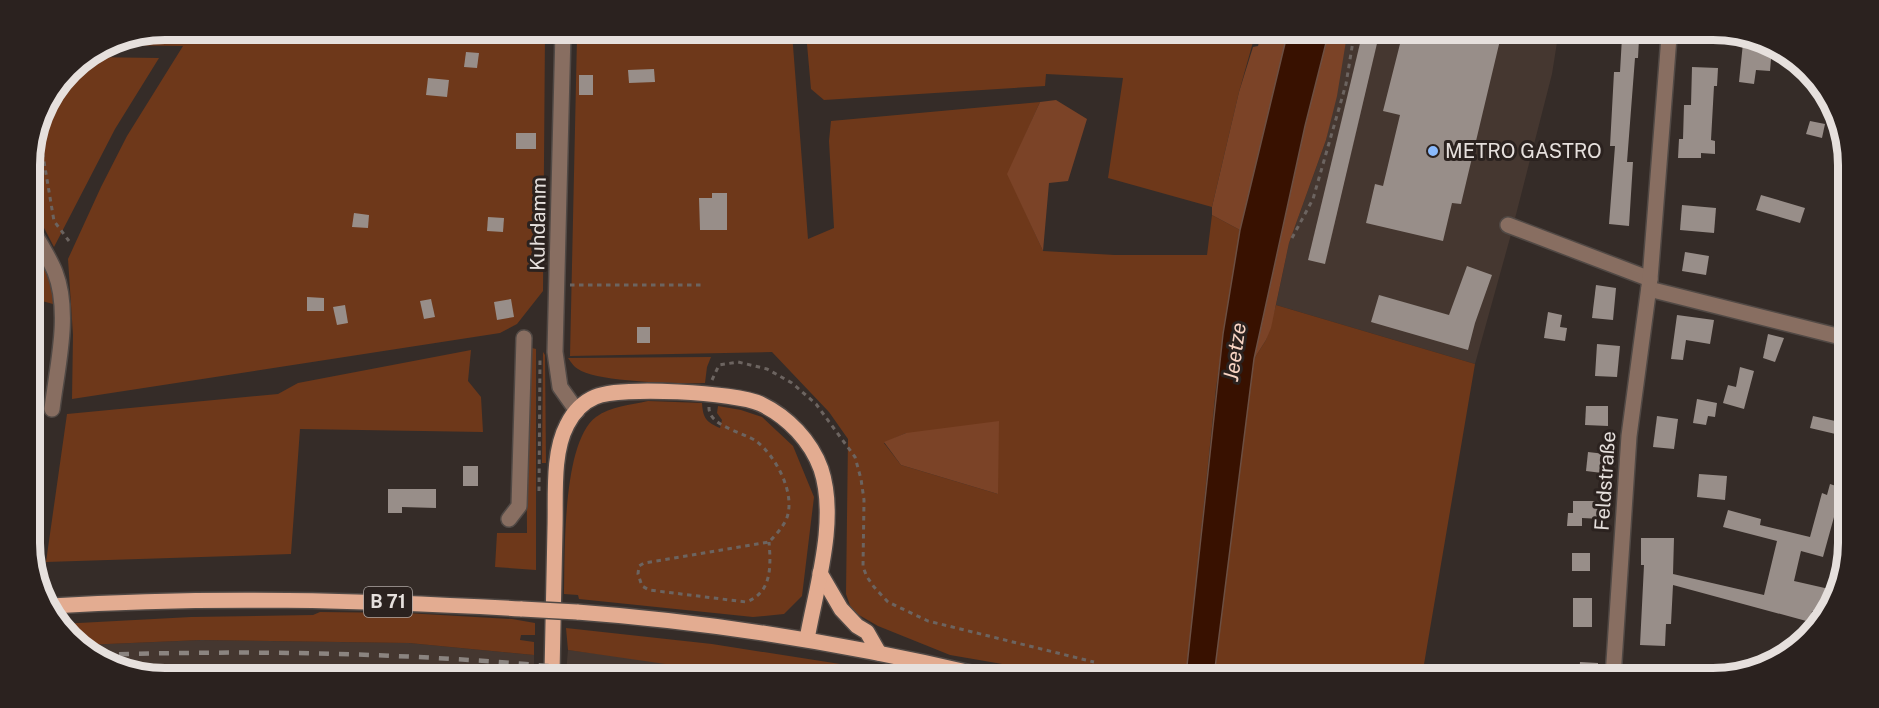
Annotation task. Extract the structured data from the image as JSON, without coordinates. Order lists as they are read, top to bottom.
{
  "streets": {
    "main road": ["B 71"],
    "street": ["Kuhdamm", "Feldstraße"]
  },
  "water": ["Jeetze"],
  "places": ["METRO GASTRO"]
}
